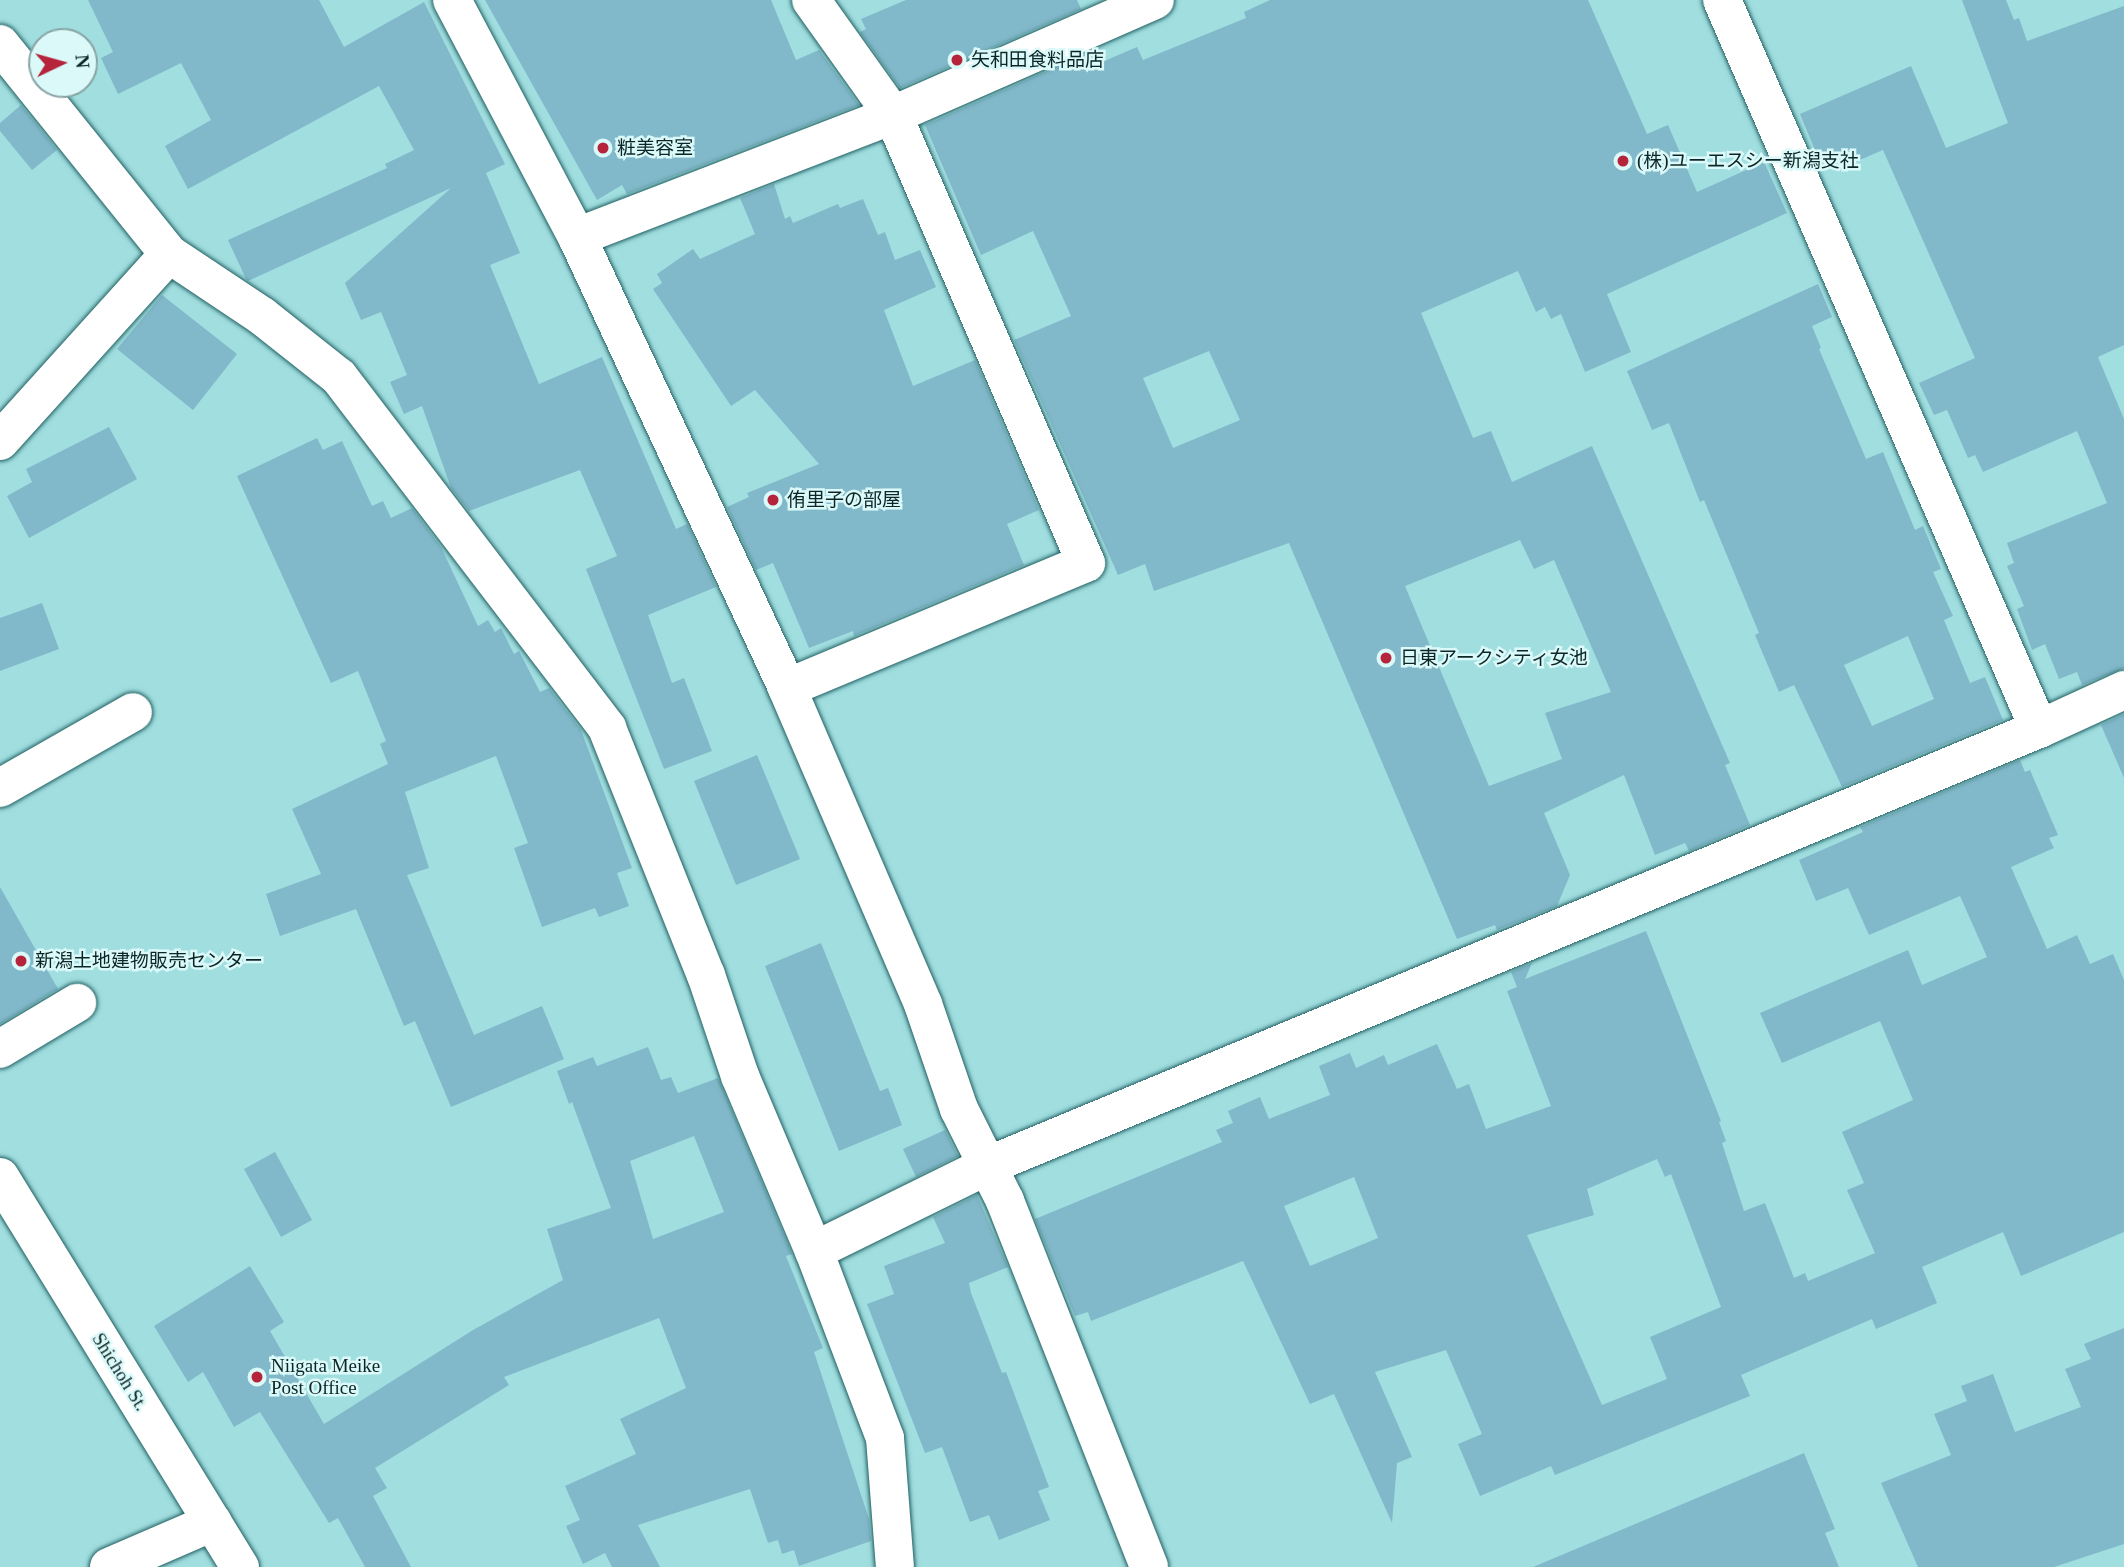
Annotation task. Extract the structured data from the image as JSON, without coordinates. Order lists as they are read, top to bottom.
{
  "streets": {
    "street": ["Shichoh St."]
  },
  "places": [
    "矢和田食料品店",
    "粧美容室",
    "(株)ユーエスシー新潟支社",
    "侑里子の部屋",
    "日東アークシティ女池",
    "新潟土地建物販売センター",
    "Niigata Meike Post Office"
  ],
  "north": "right"
}
